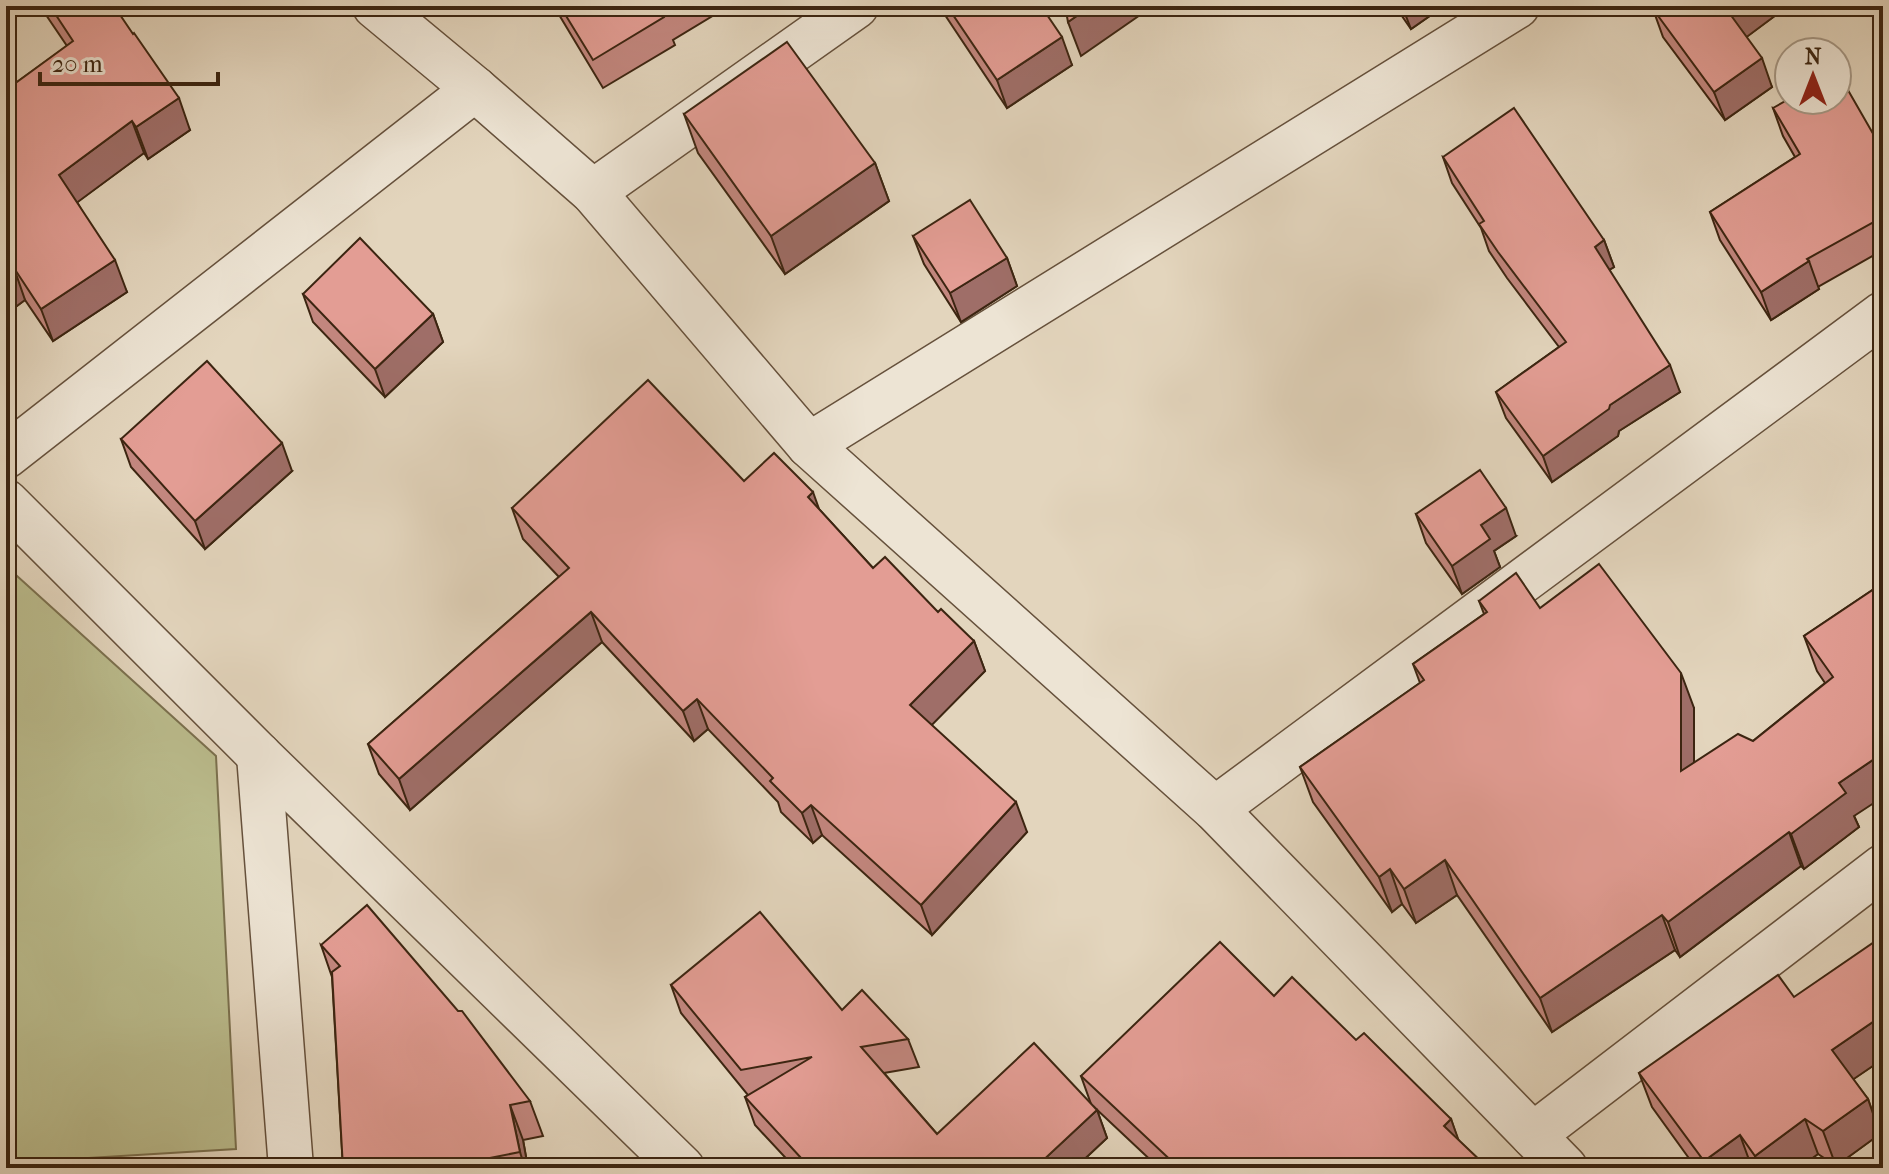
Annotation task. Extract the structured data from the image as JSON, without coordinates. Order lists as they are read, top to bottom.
{
  "scale_bar": "20 m",
  "north": "top"
}
